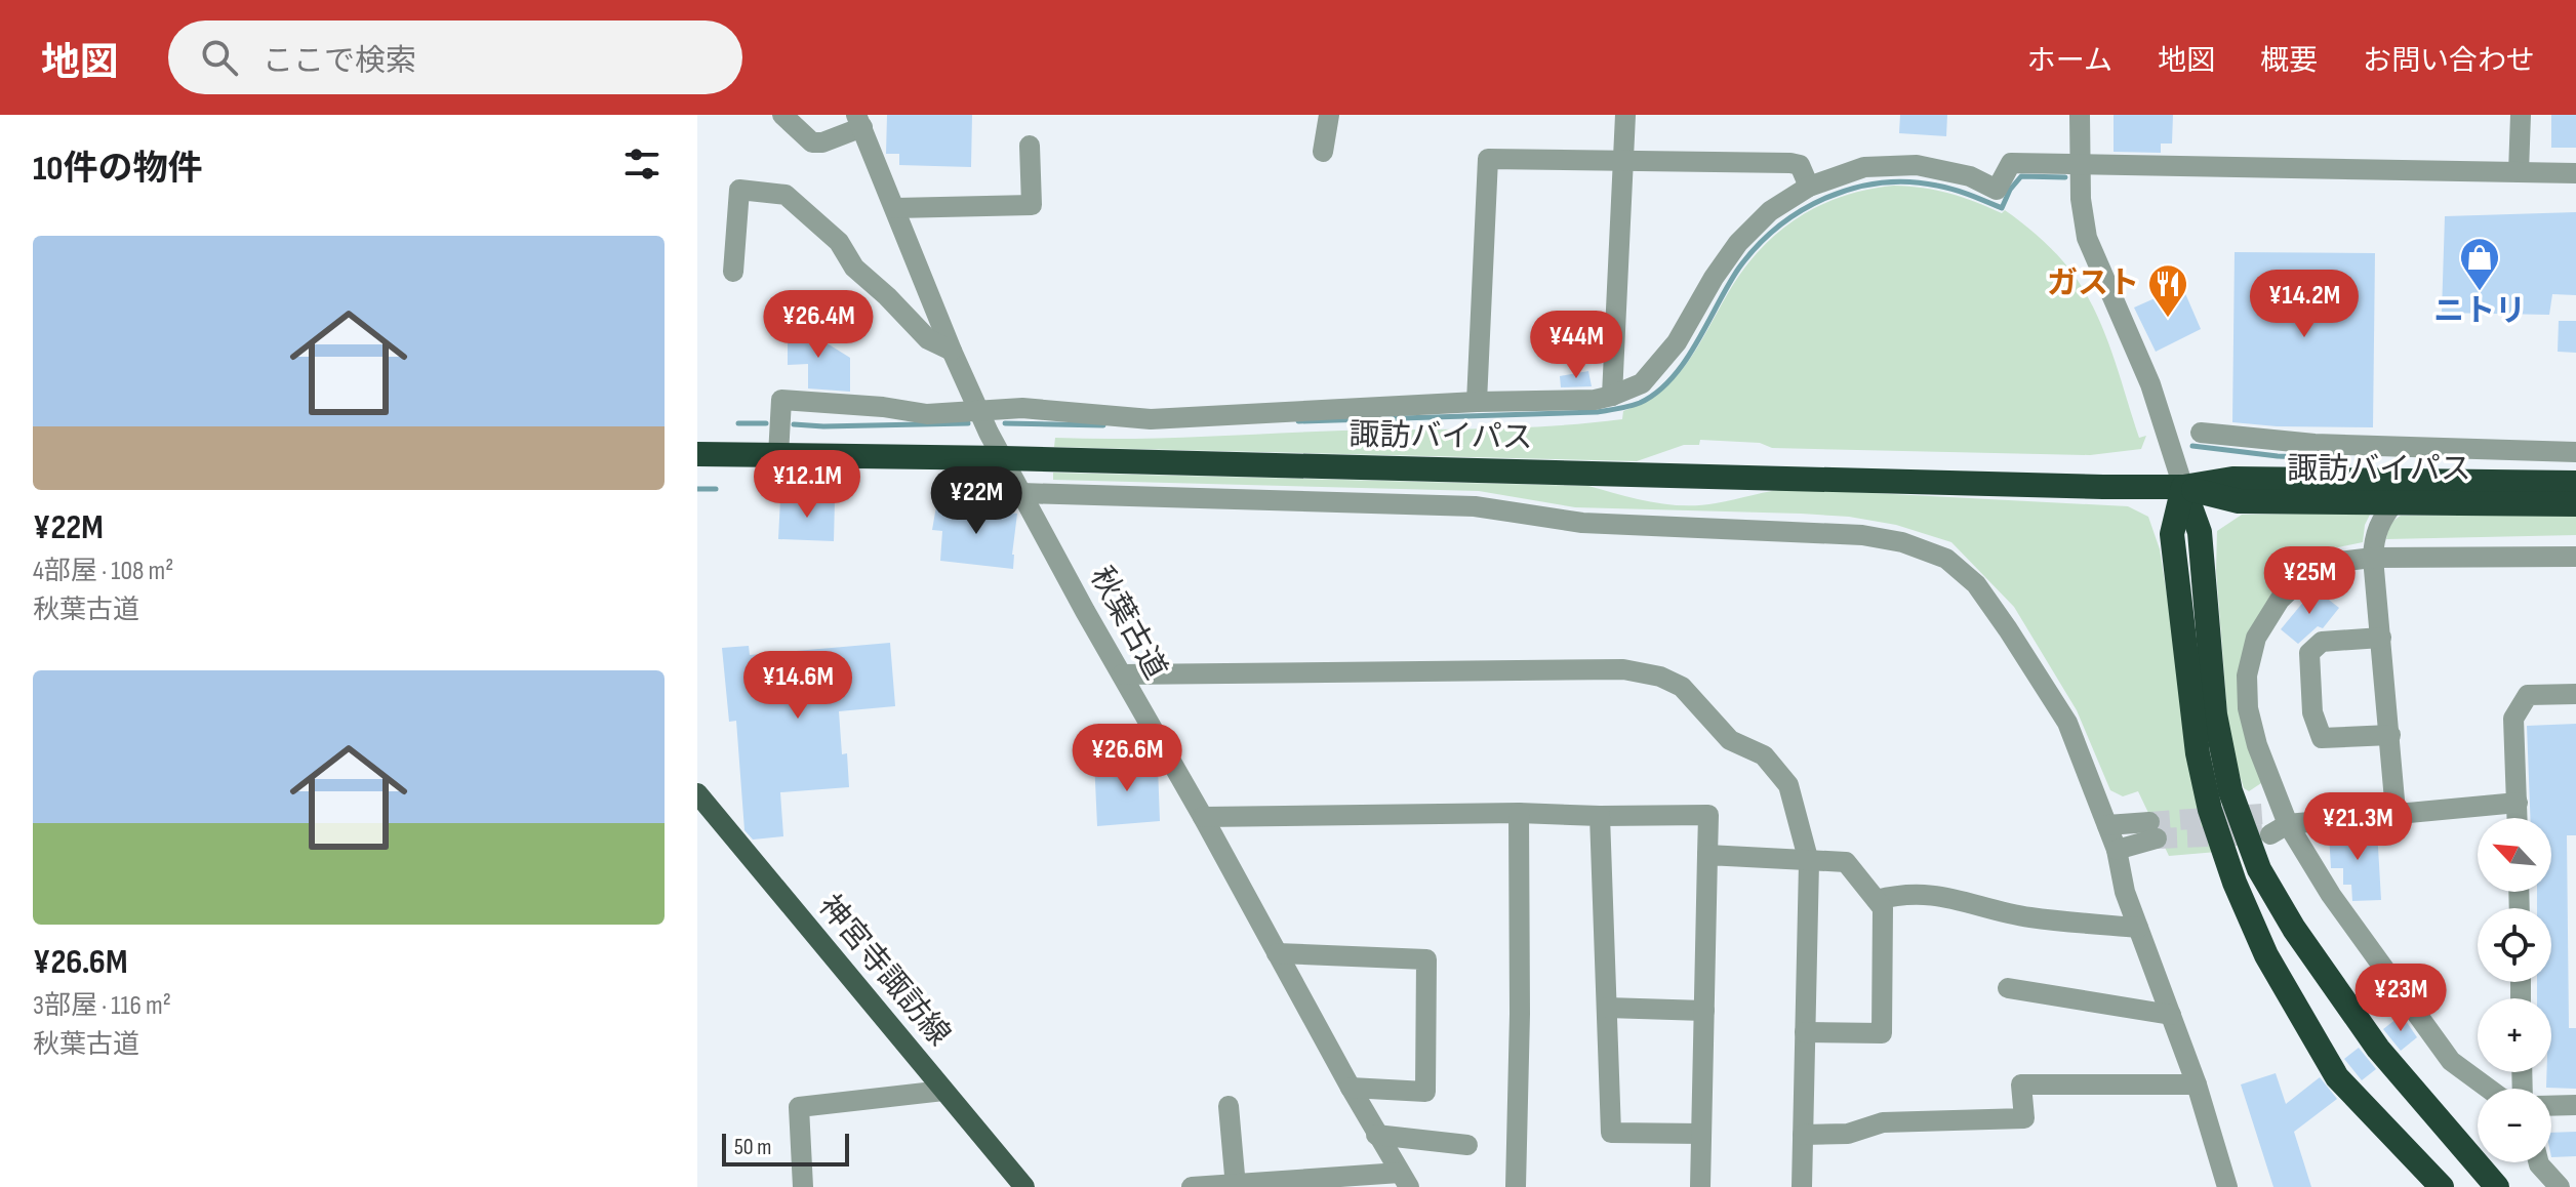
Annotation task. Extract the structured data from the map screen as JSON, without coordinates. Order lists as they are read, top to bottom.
{
  "streets": {
    "highway": ["諏訪バイパス"],
    "main road": ["神宮寺諏訪線"],
    "street": ["秋葉古道"]
  },
  "crossings": [
    ["諏訪バイパス", "秋葉古道"]
  ],
  "places": {
    "shop": ["ニトリ"],
    "restaurant": ["ガスト"]
  },
  "scale_bar": "50 m",
  "north": "top left",
  "page": {
    "header": "地図",
    "search": "ここで検索",
    "nav": [
      "ホーム",
      "地図",
      "概要",
      "お問い合わせ"
    ],
    "heading": "10件の物件",
    "list": [
      {
        "name": "¥22M",
        "note": "4部屋 · 108 m² · 秋葉古道"
      },
      {
        "name": "¥26.6M",
        "note": "3部屋 · 116 m² · 秋葉古道"
      }
    ],
    "price": [
      "¥14.2M",
      "¥26.4M",
      "¥44M",
      "¥12.1M",
      "¥22M",
      "¥25M",
      "¥14.6M",
      "¥26.6M",
      "¥21.3M",
      "¥23M"
    ],
    "map_buttons": ["+", "−"],
    "scale": "50 m"
  }
}
